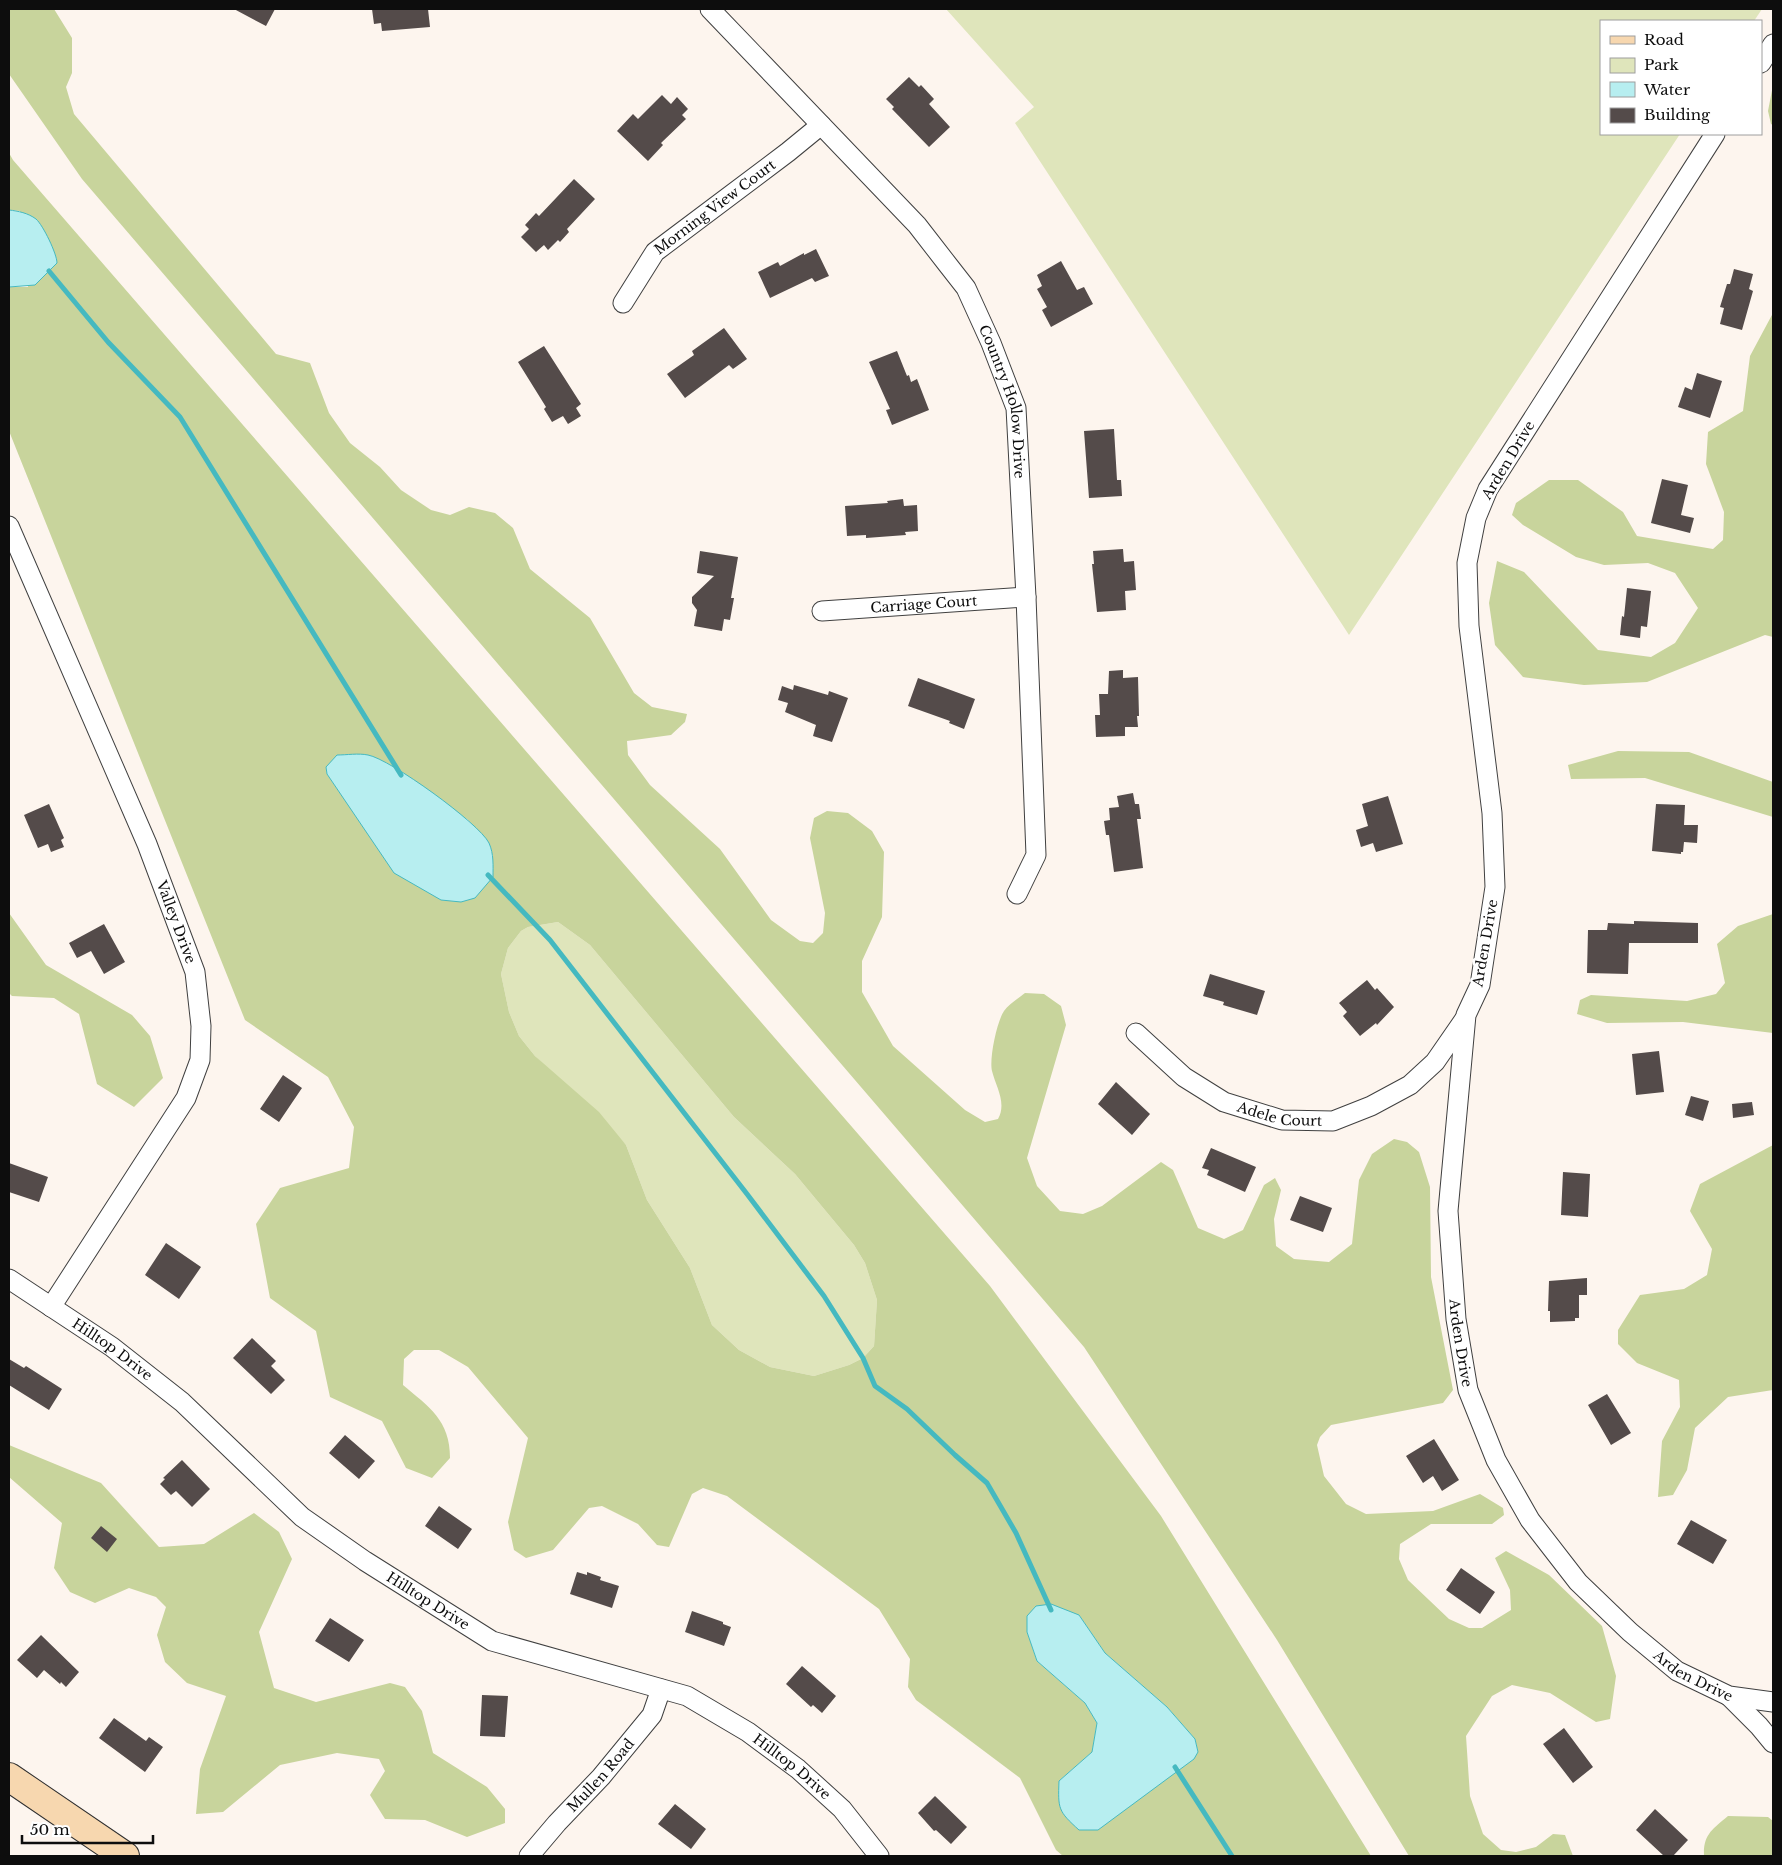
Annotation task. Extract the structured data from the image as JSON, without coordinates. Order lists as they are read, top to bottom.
{
  "streets": {
    "street": [
      "Morning View Court",
      "Country Hollow Drive",
      "Arden Drive",
      "Carriage Court",
      "Valley Drive",
      "Adele Court",
      "Hilltop Drive",
      "Mullen Road"
    ]
  },
  "crossings": [
    ["Morning View Court", "Country Hollow Drive"],
    ["Country Hollow Drive", "Carriage Court"],
    ["Arden Drive", "Adele Court"],
    ["Valley Drive", "Hilltop Drive"],
    ["Hilltop Drive", "Mullen Road"]
  ],
  "legend": [
    "Road",
    "Park",
    "Water",
    "Building"
  ],
  "scale_bar": "50 m"
}
